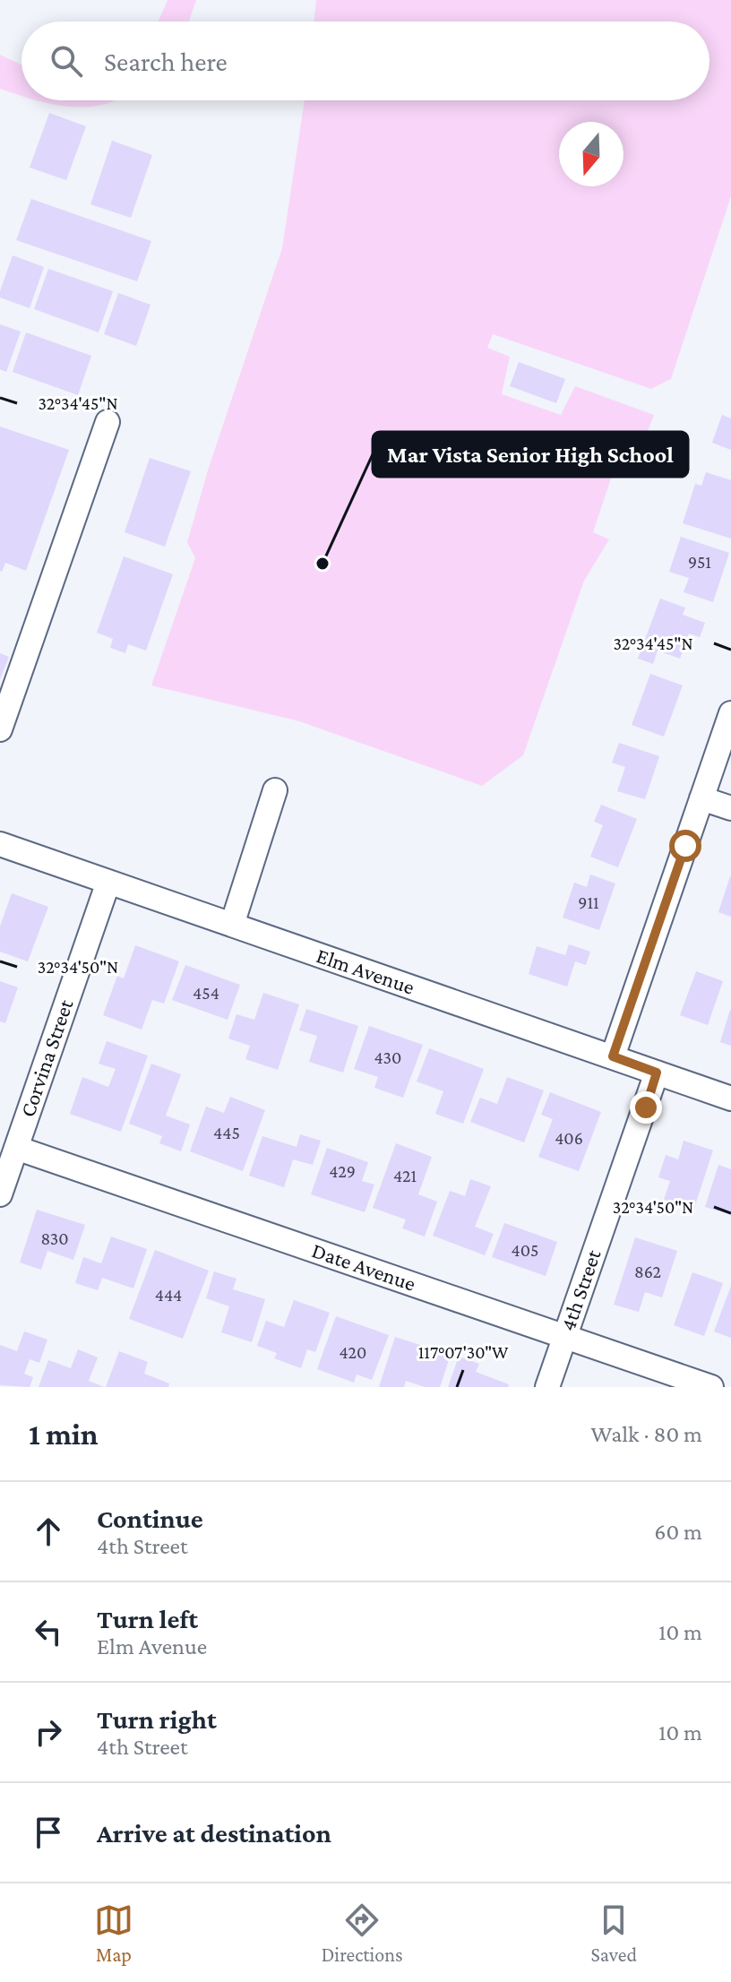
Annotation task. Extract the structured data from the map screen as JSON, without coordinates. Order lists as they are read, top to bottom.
{
  "streets": {
    "street": [
      "Elm Avenue",
      "Corvina Street",
      "Date Avenue",
      "4th Street"
    ]
  },
  "crossings": [
    ["Elm Avenue", "Corvina Street"],
    ["Elm Avenue", "4th Street"],
    ["Corvina Street", "Date Avenue"],
    ["Date Avenue", "4th Street"]
  ],
  "places": ["Mar Vista Senior High School"],
  "house_numbers": [
    "951",
    "911",
    "454",
    "430",
    "445",
    "406",
    "429",
    "421",
    "830",
    "405",
    "862",
    "444",
    "420"
  ],
  "north": "bottom",
  "page": {
    "search": "Search here",
    "heading": ["1 min", "Walk · 80 m"],
    "list": [
      ["Continue", "4th Street", "60 m"],
      ["Turn left", "Elm Avenue", "10 m"],
      ["Turn right", "4th Street", "10 m"],
      "Arrive at destination"
    ],
    "nav": ["Map", "Directions", "Saved"]
  },
  "coordinates": ["32°34'45\"N", "32°34'50\"N", "117°07'30\"W"]
}
